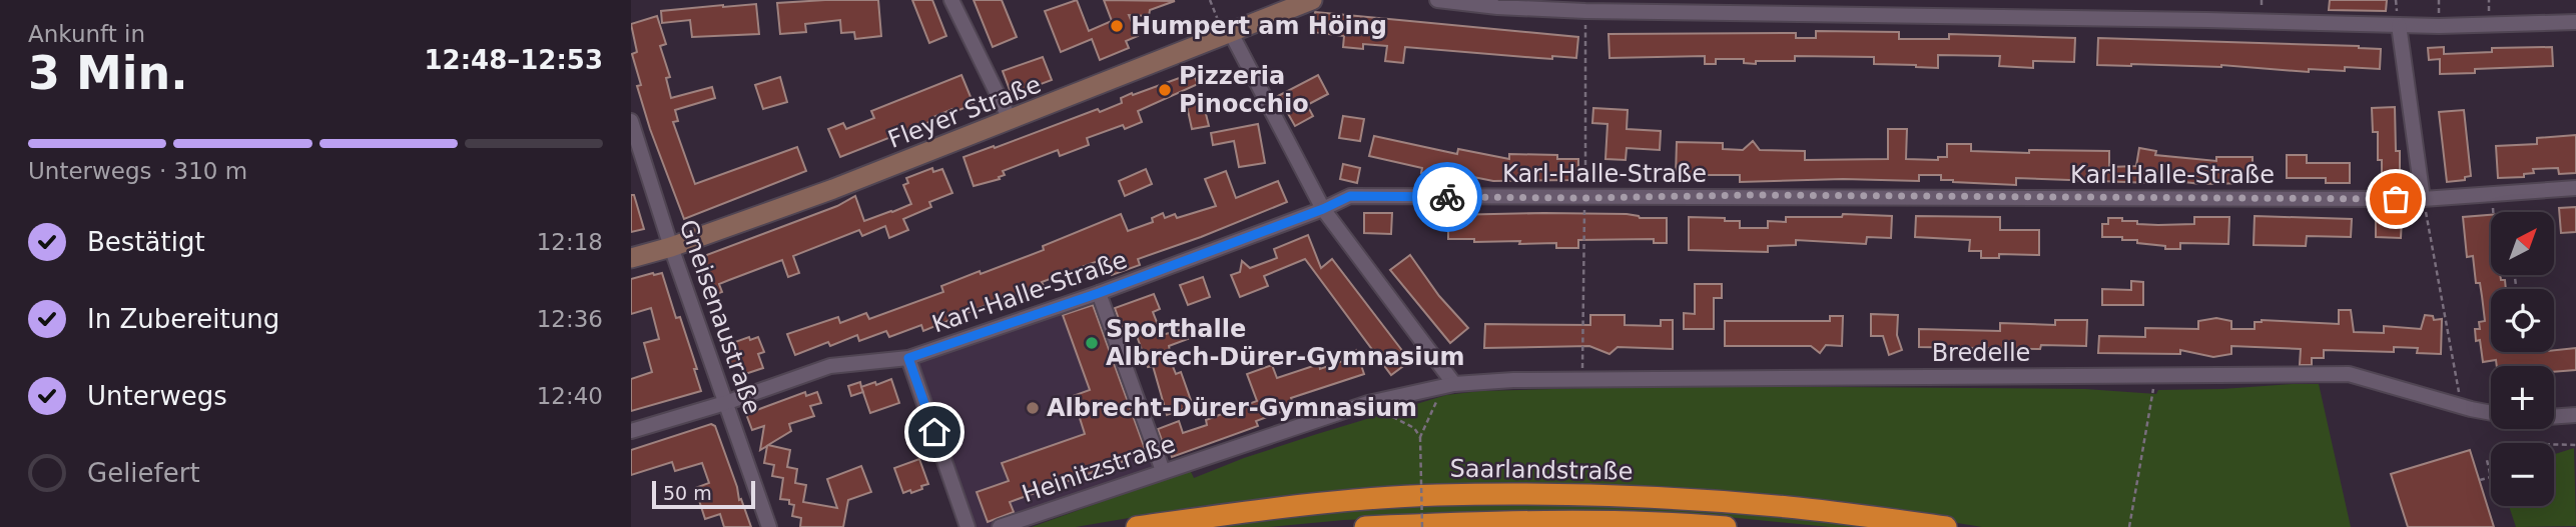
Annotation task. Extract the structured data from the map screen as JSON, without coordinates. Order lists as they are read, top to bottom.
{
  "streets": {
    "highway": ["Saarlandstraße"],
    "street": [
      "Fleyer Straße",
      "Karl-Halle-Straße",
      "Gneisenaustraße",
      "Bredelle",
      "Heinitzstraße"
    ]
  },
  "crossings": [
    ["Fleyer Straße", "Gneisenaustraße"],
    ["Karl-Halle-Straße", "Gneisenaustraße"],
    ["Bredelle", "Heinitzstraße"]
  ],
  "places": [
    "Humpert am Höing",
    "Pizzeria Pinocchio",
    "Sporthalle Albrech-Dürer-Gymnasium",
    "Albrecht-Dürer-Gymnasium"
  ],
  "scale_bar": "50 m",
  "north": "top right",
  "page": {
    "heading": ["3 Min.", "Ankunft in", "12:48–12:53"],
    "bar": "Unterwegs · 310 m",
    "list": [
      ["Bestätigt", "12:18"],
      ["In Zubereitung", "12:36"],
      ["Unterwegs", "12:40"],
      "Geliefert"
    ],
    "map_buttons": ["+", "−"],
    "scale": "50 m"
  }
}
